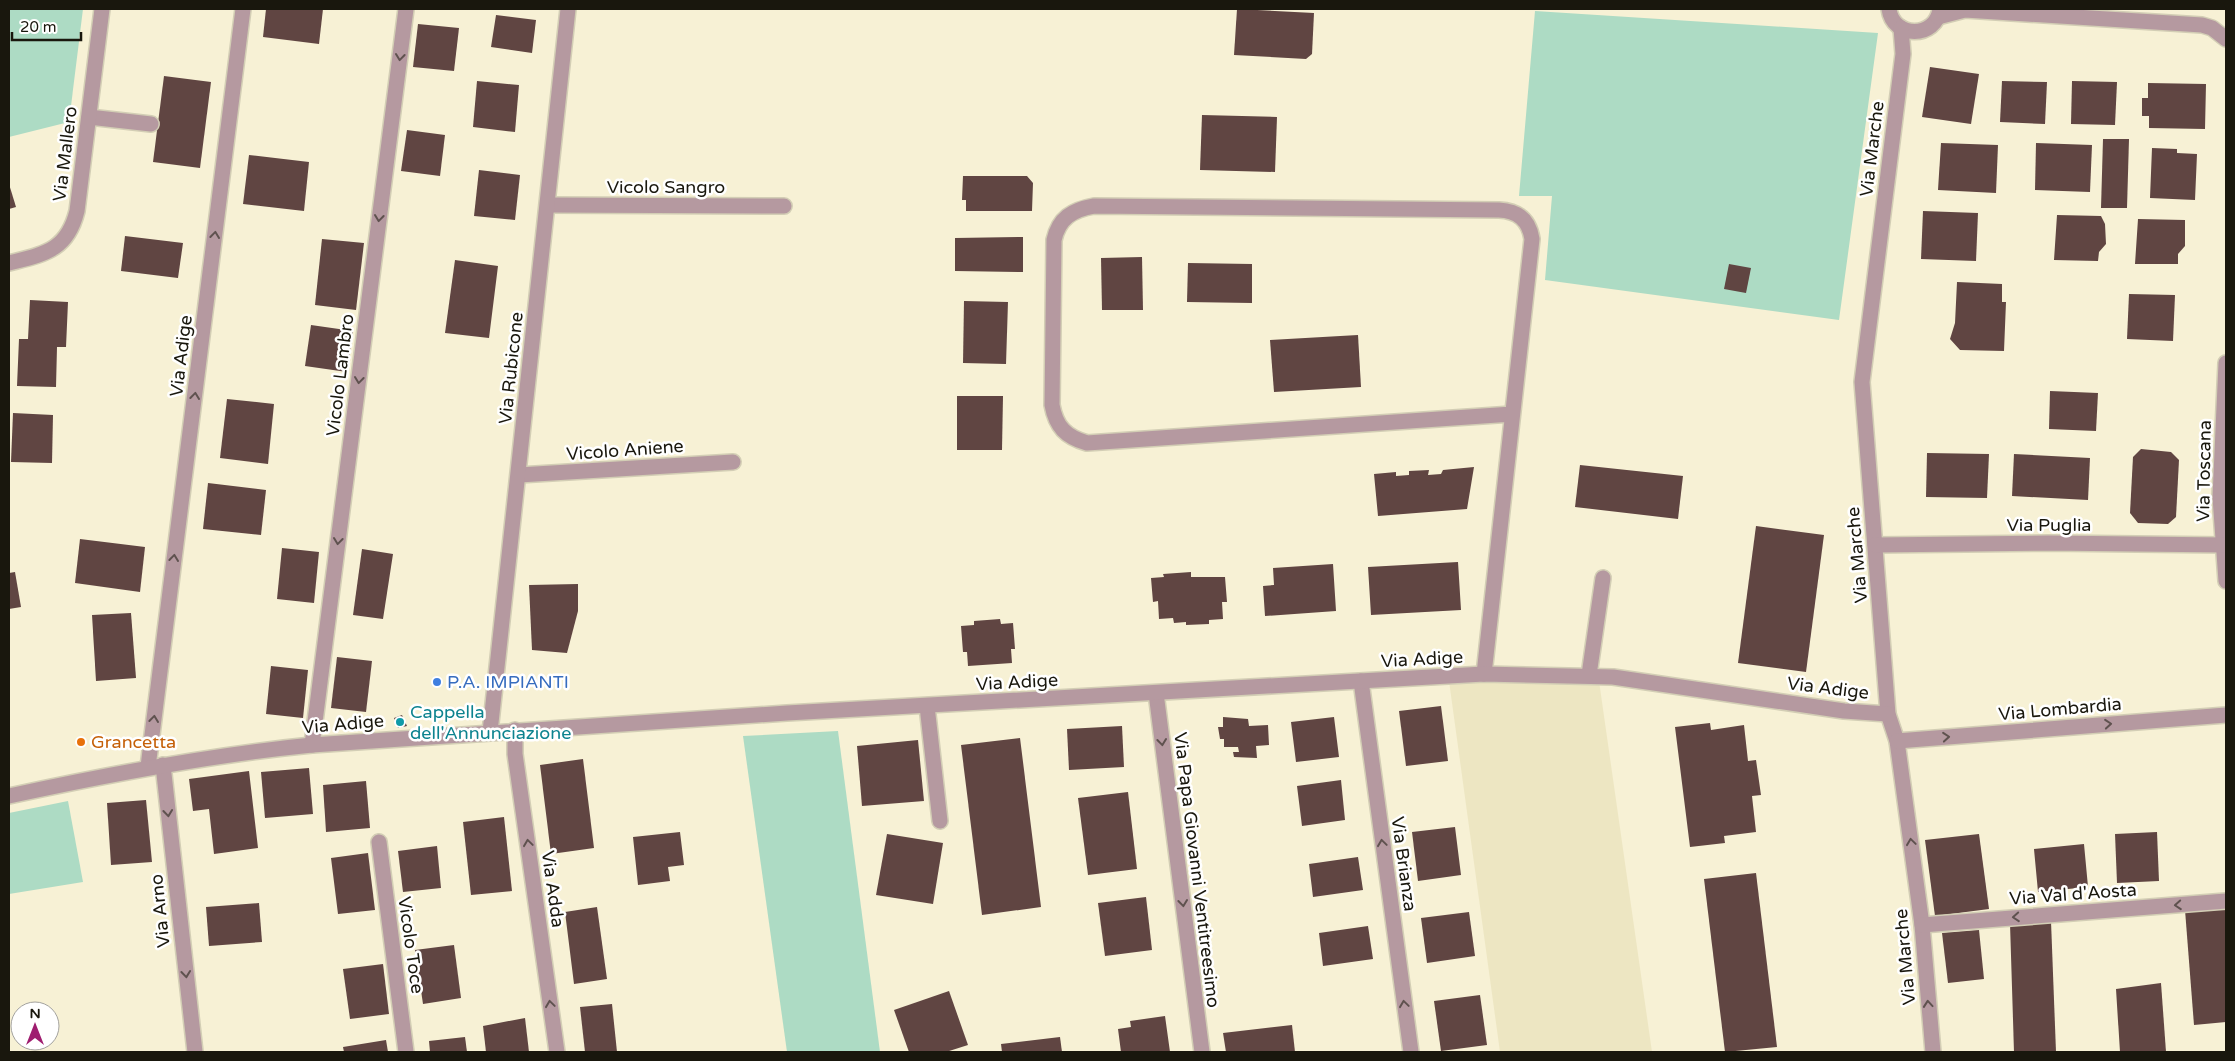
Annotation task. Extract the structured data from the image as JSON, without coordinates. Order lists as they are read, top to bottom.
{
  "streets": {
    "street": [
      "Via Marche",
      "Via Mallero",
      "Vicolo Sangro",
      "Via Adige",
      "Via Rubicone",
      "Vicolo Lambro",
      "Vicolo Aniene",
      "Via Toscana",
      "Via Puglia",
      "Via Lombardia",
      "Via Brianza",
      "Via Papa Giovanni Ventitreesimo",
      "Via Adda",
      "Via Val d'Aosta",
      "Via Arno",
      "Vicolo Toce"
    ]
  },
  "crossings": [
    ["Via Marche", "Via Adige"],
    ["Via Marche", "Via Puglia"],
    ["Via Marche", "Via Lombardia"],
    ["Via Marche", "Via Val d'Aosta"],
    ["Vicolo Sangro", "Via Rubicone"],
    ["Via Adige", "Via Rubicone"],
    ["Via Adige", "Vicolo Lambro"],
    ["Via Adige", "Via Brianza"],
    ["Via Adige", "Via Papa Giovanni Ventitreesimo"],
    ["Via Adige", "Via Adda"],
    ["Via Adige", "Via Arno"],
    ["Via Rubicone", "Vicolo Aniene"],
    ["Via Toscana", "Via Puglia"]
  ],
  "one_way": [
    "Vicolo Lambro",
    "Via Lombardia",
    "Via Brianza",
    "Via Papa Giovanni Ventitreesimo",
    "Via Adda",
    "Via Val d'Aosta",
    "Via Arno"
  ],
  "places": ["P.A. IMPIANTI", "Cappella dell'Annunciazione", "Grancetta"],
  "scale_bar": "20 m",
  "north": "top"
}
